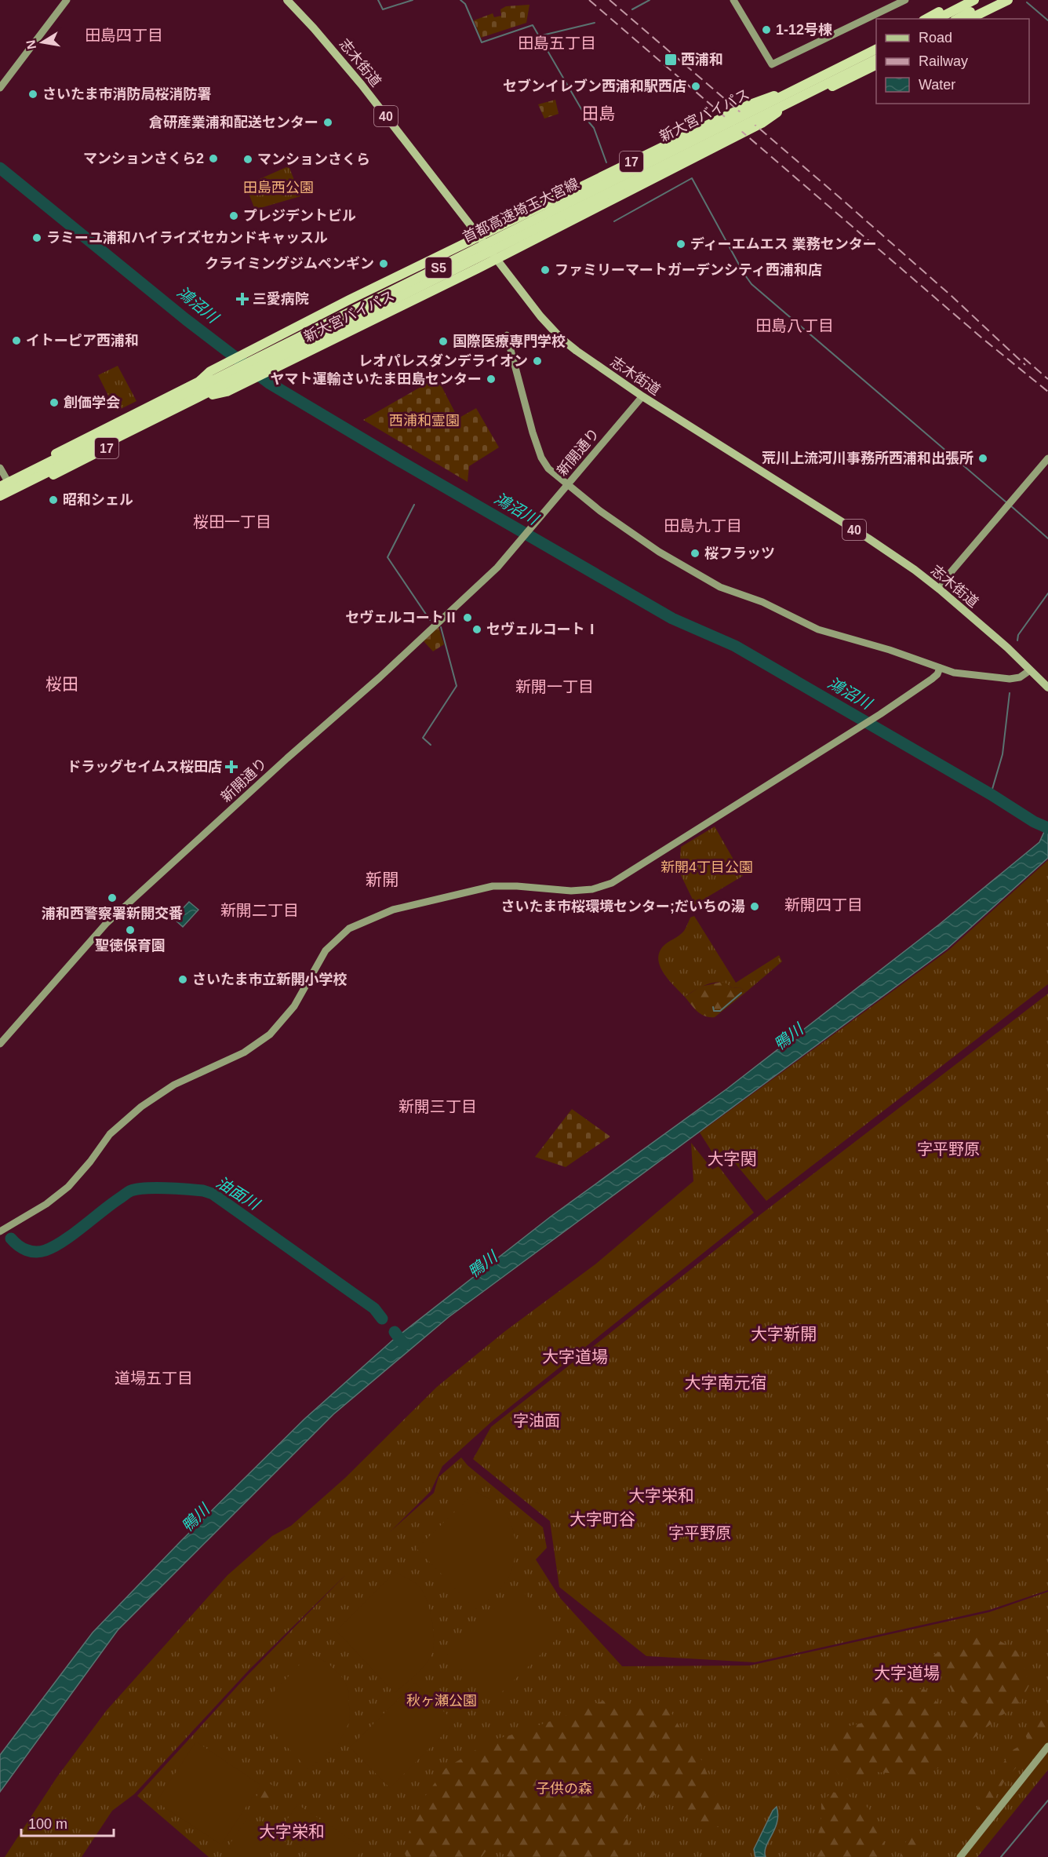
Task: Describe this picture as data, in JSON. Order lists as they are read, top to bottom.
{
  "streets": {
    "highway": [
      "新大宮バイパス",
      "17",
      "首都高速埼玉大宮線",
      "S5"
    ],
    "main road": ["志木街道", "40"],
    "street": ["新開通り"]
  },
  "crossings": [
    ["志木街道", "新大宮バイパス"],
    ["志木街道", "17"],
    ["志木街道", "新開通り"],
    ["新大宮バイパス", "17"],
    ["新大宮バイパス", "首都高速埼玉大宮線"]
  ],
  "districts": [
    "田島四丁目",
    "田島五丁目",
    "田島",
    "田島八丁目",
    "桜田一丁目",
    "田島九丁目",
    "桜田",
    "新開一丁目",
    "新開",
    "新開四丁目",
    "新開二丁目",
    "新開三丁目",
    "字平野原",
    "大字関",
    "大字新開",
    "大字道場",
    "道場五丁目",
    "大字南元宿",
    "字油面",
    "大字栄和",
    "大字町谷",
    "字平野原",
    "大字道場",
    "大字栄和"
  ],
  "water": ["鴻沼川", "鴨川", "油面川"],
  "parks": [
    "田島西公園",
    "西浦和霊園",
    "新開4丁目公園",
    "秋ヶ瀬公園",
    "子供の森"
  ],
  "places": {
    "other": [
      "1-12号棟",
      "セブンイレブン西浦和駅西店",
      "さいたま市消防局桜消防署",
      "倉研産業浦和配送センター",
      "マンションさくら2",
      "マンションさくら",
      "プレジデントビル",
      "ラミーユ浦和ハイライズセカンドキャッスル",
      "ディーエムエス 業務センター",
      "クライミングジムペンギン",
      "ファミリーマートガーデンシティ西浦和店",
      "イトーピア西浦和",
      "国際医療専門学校",
      "レオパレスダンデライオン",
      "ヤマト運輸さいたま田島センター",
      "創価学会",
      "荒川上流河川事務所西浦和出張所",
      "昭和シェル",
      "桜フラッツ",
      "セヴェルコートⅡ",
      "セヴェルコートⅠ",
      "浦和西警察署新開交番",
      "さいたま市桜環境センター;だいちの湯",
      "聖徳保育園",
      "さいたま市立新開小学校"
    ],
    "transit": ["西浦和"],
    "health": ["三愛病院", "ドラッグセイムス桜田店"]
  },
  "legend": ["Road", "Railway", "Water"],
  "scale_bar": "100 m",
  "north": "left"
}
